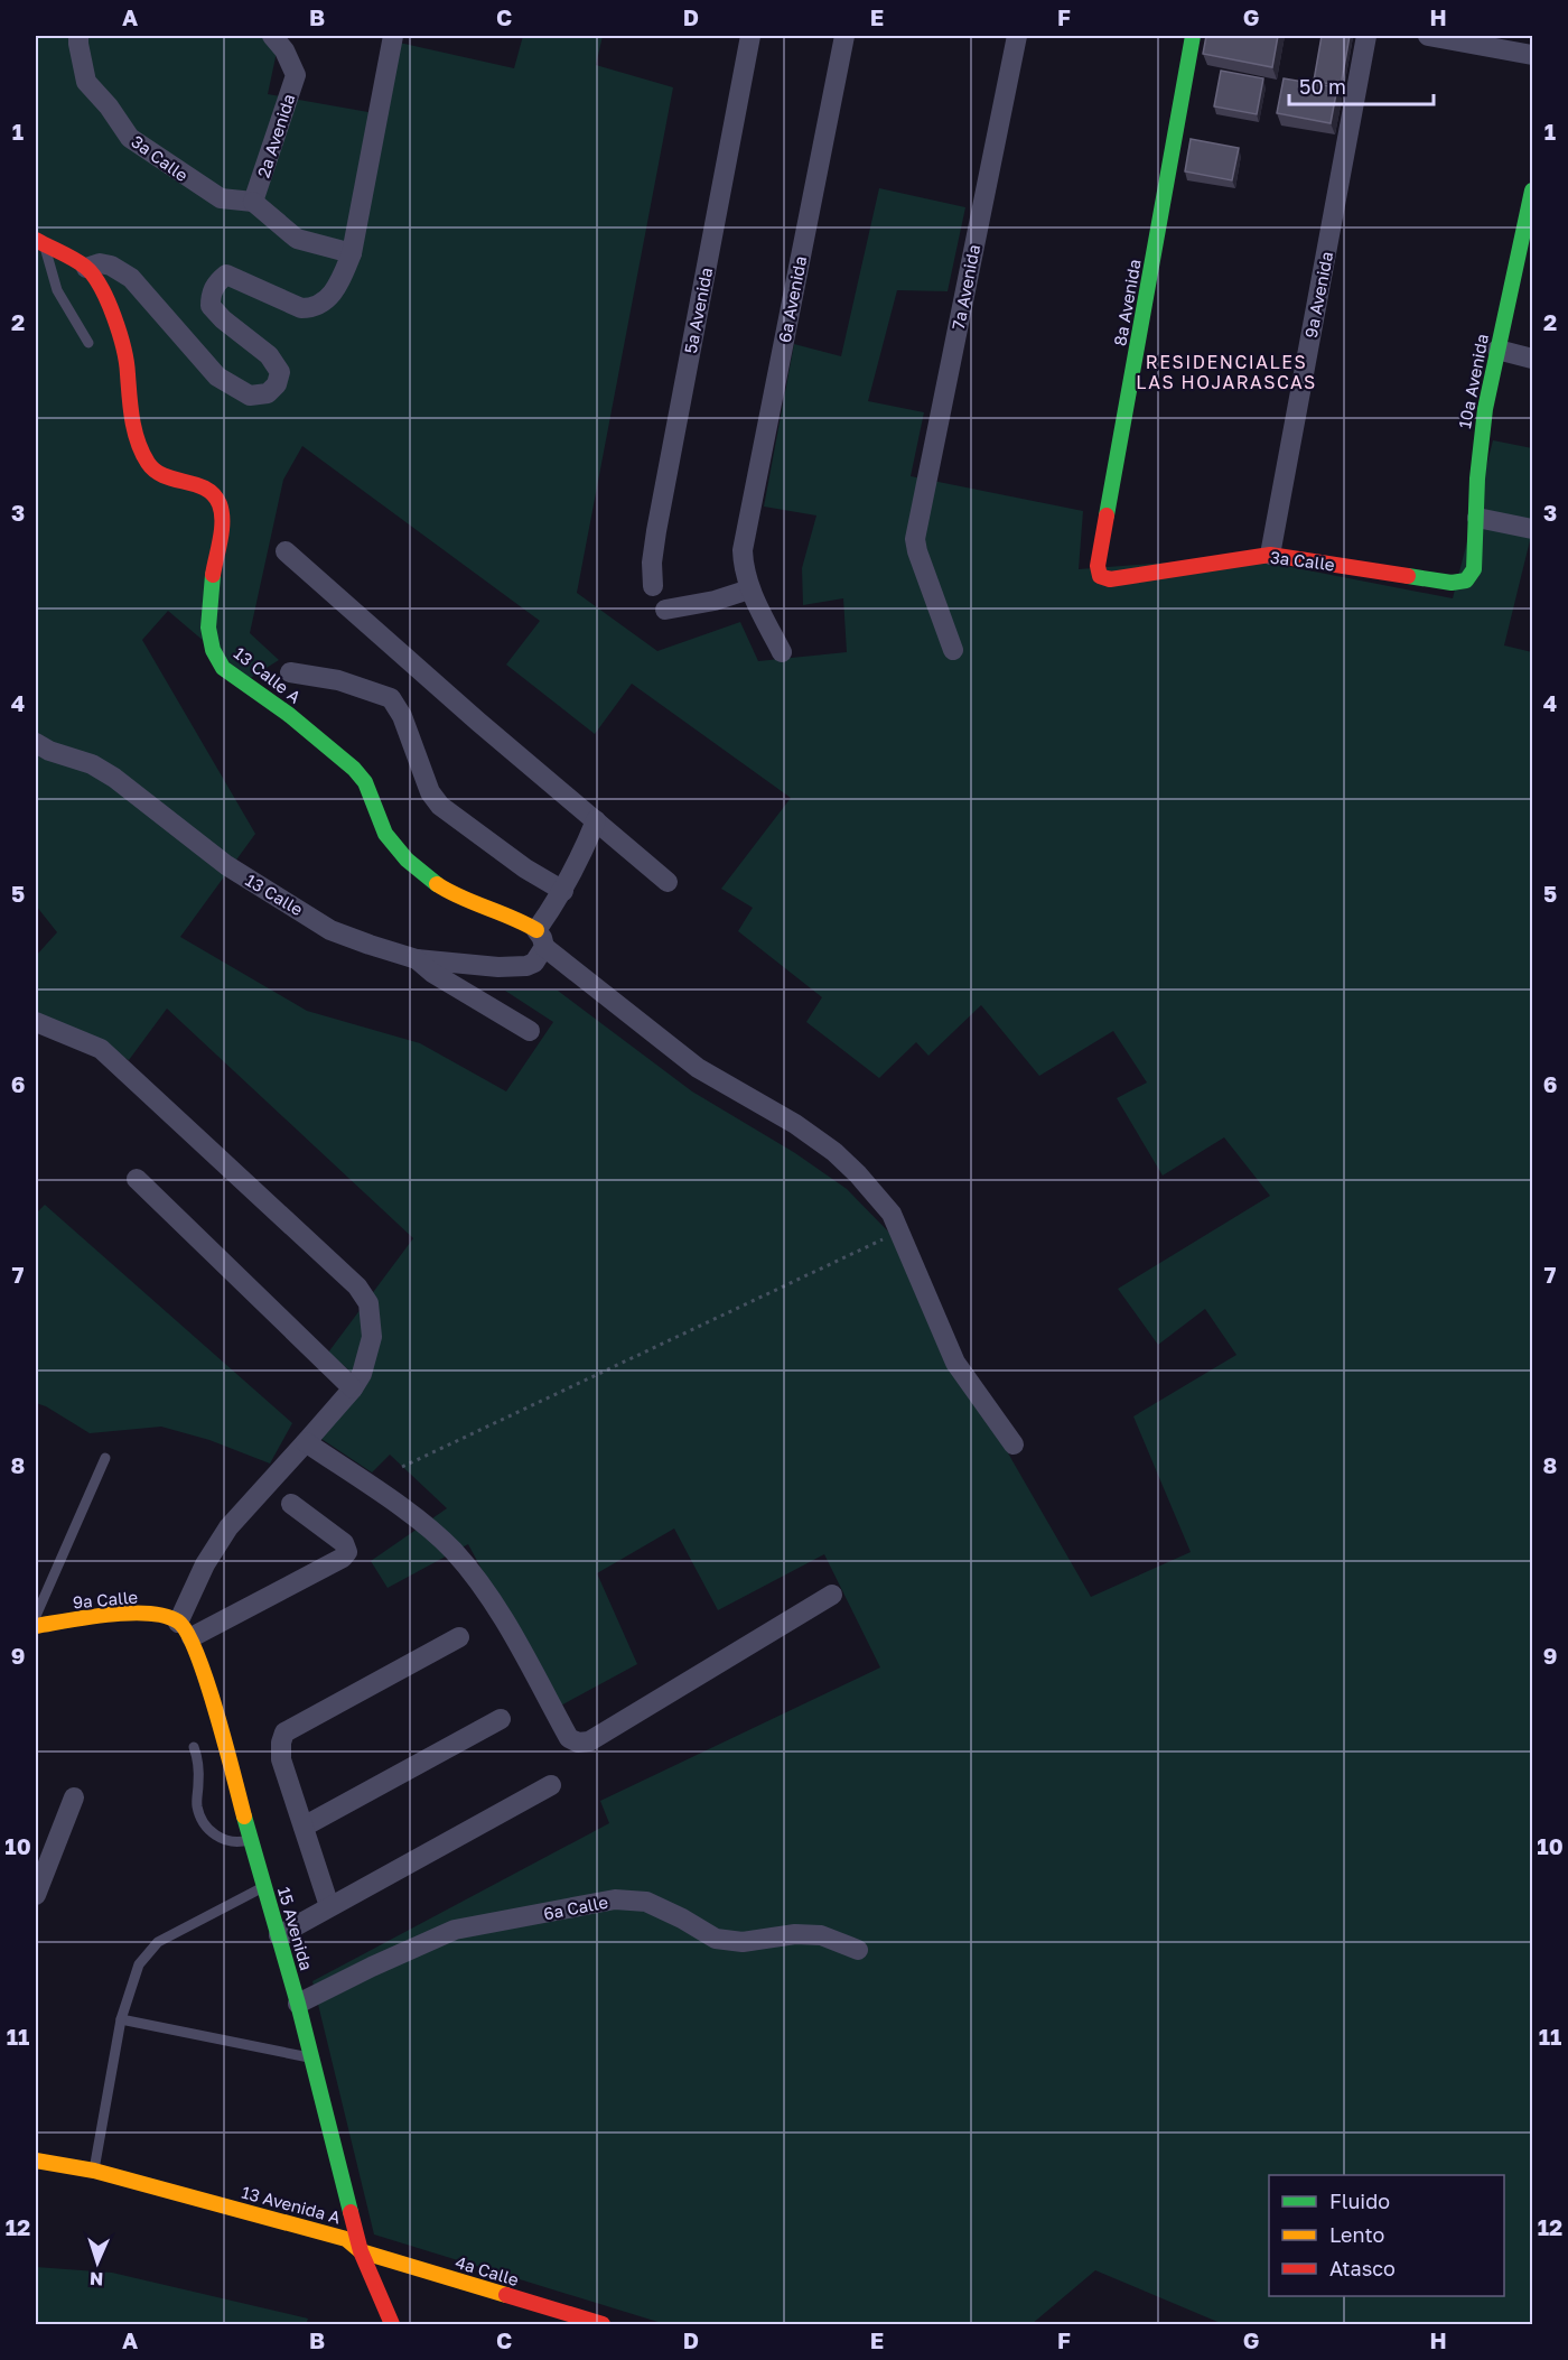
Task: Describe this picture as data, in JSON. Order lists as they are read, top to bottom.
{
  "streets": {
    "street": [
      "2a Avenida",
      "3a Calle",
      "7a Avenida",
      "9a Avenida",
      "6a Avenida",
      "8a Avenida",
      "5a Avenida",
      "10a Avenida",
      "13 Calle A",
      "13 Calle",
      "9a Calle",
      "6a Calle",
      "15 Avenida",
      "13 Avenida A",
      "4a Calle"
    ]
  },
  "crossings": [
    ["2a Avenida", "3a Calle"],
    ["3a Calle", "9a Avenida"],
    ["3a Calle", "8a Avenida"],
    ["3a Calle", "10a Avenida"],
    ["13 Calle A", "13 Calle"],
    ["9a Calle", "15 Avenida"],
    ["6a Calle", "15 Avenida"],
    ["15 Avenida", "13 Avenida A"],
    ["15 Avenida", "4a Calle"],
    ["13 Avenida A", "4a Calle"]
  ],
  "districts": ["RESIDENCIALES LAS HOJARASCAS"],
  "legend": ["Fluido", "Lento", "Atasco"],
  "scale_bar": "50 m",
  "north": "bottom",
  "grid": {
    "columns": [
      "A",
      "B",
      "C",
      "D",
      "E",
      "F",
      "G",
      "H"
    ],
    "rows": [
      "1",
      "2",
      "3",
      "4",
      "5",
      "6",
      "7",
      "8",
      "9",
      "10",
      "11",
      "12"
    ]
  }
}
